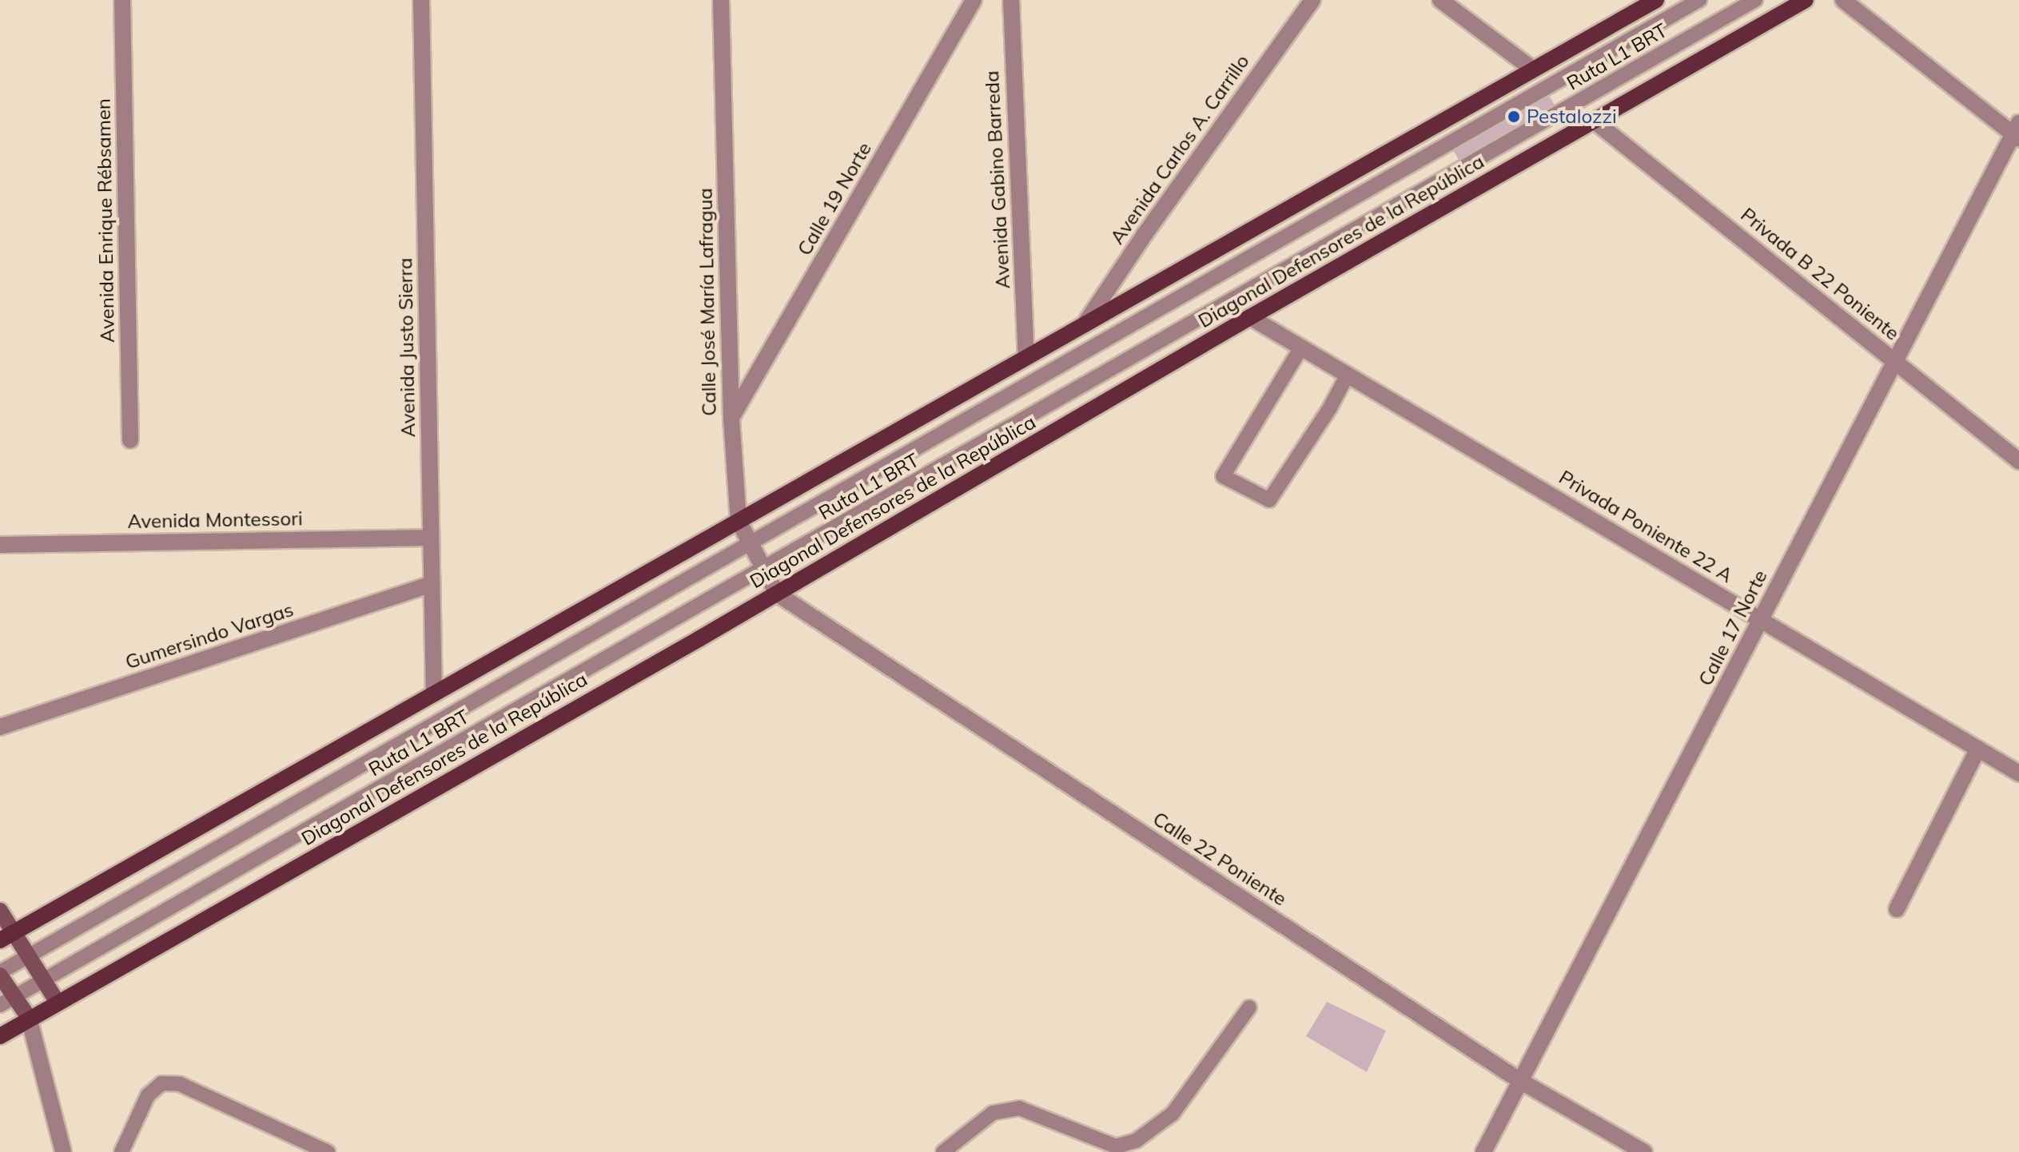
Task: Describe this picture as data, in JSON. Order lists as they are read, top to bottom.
{
  "streets": {
    "main road": ["Diagonal Defensores de la República"],
    "street": [
      "Avenida Carlos A. Carrillo",
      "Avenida Gabino Barreda",
      "Calle 19 Norte",
      "Avenida Enrique Rébsamen",
      "Privada B 22 Poniente",
      "Calle José María Lafragua",
      "Avenida Justo Sierra",
      "Avenida Montessori",
      "Privada Poniente 22 A",
      "Calle 17 Norte",
      "Gumersindo Vargas",
      "Calle 22 Poniente"
    ],
    "lane": ["Ruta L1 BRT"]
  },
  "crossings": [
    ["Ruta L1 BRT", "Calle José María Lafragua"],
    ["Calle 19 Norte", "Calle José María Lafragua"],
    ["Diagonal Defensores de la República", "Privada B 22 Poniente"],
    ["Diagonal Defensores de la República", "Calle José María Lafragua"],
    ["Diagonal Defensores de la República", "Privada Poniente 22 A"],
    ["Diagonal Defensores de la República", "Calle 22 Poniente"],
    ["Privada B 22 Poniente", "Calle 17 Norte"],
    ["Calle José María Lafragua", "Calle 22 Poniente"],
    ["Avenida Justo Sierra", "Avenida Montessori"],
    ["Avenida Justo Sierra", "Gumersindo Vargas"],
    ["Privada Poniente 22 A", "Calle 17 Norte"],
    ["Calle 17 Norte", "Calle 22 Poniente"]
  ],
  "places": ["Pestalozzi"]
}
